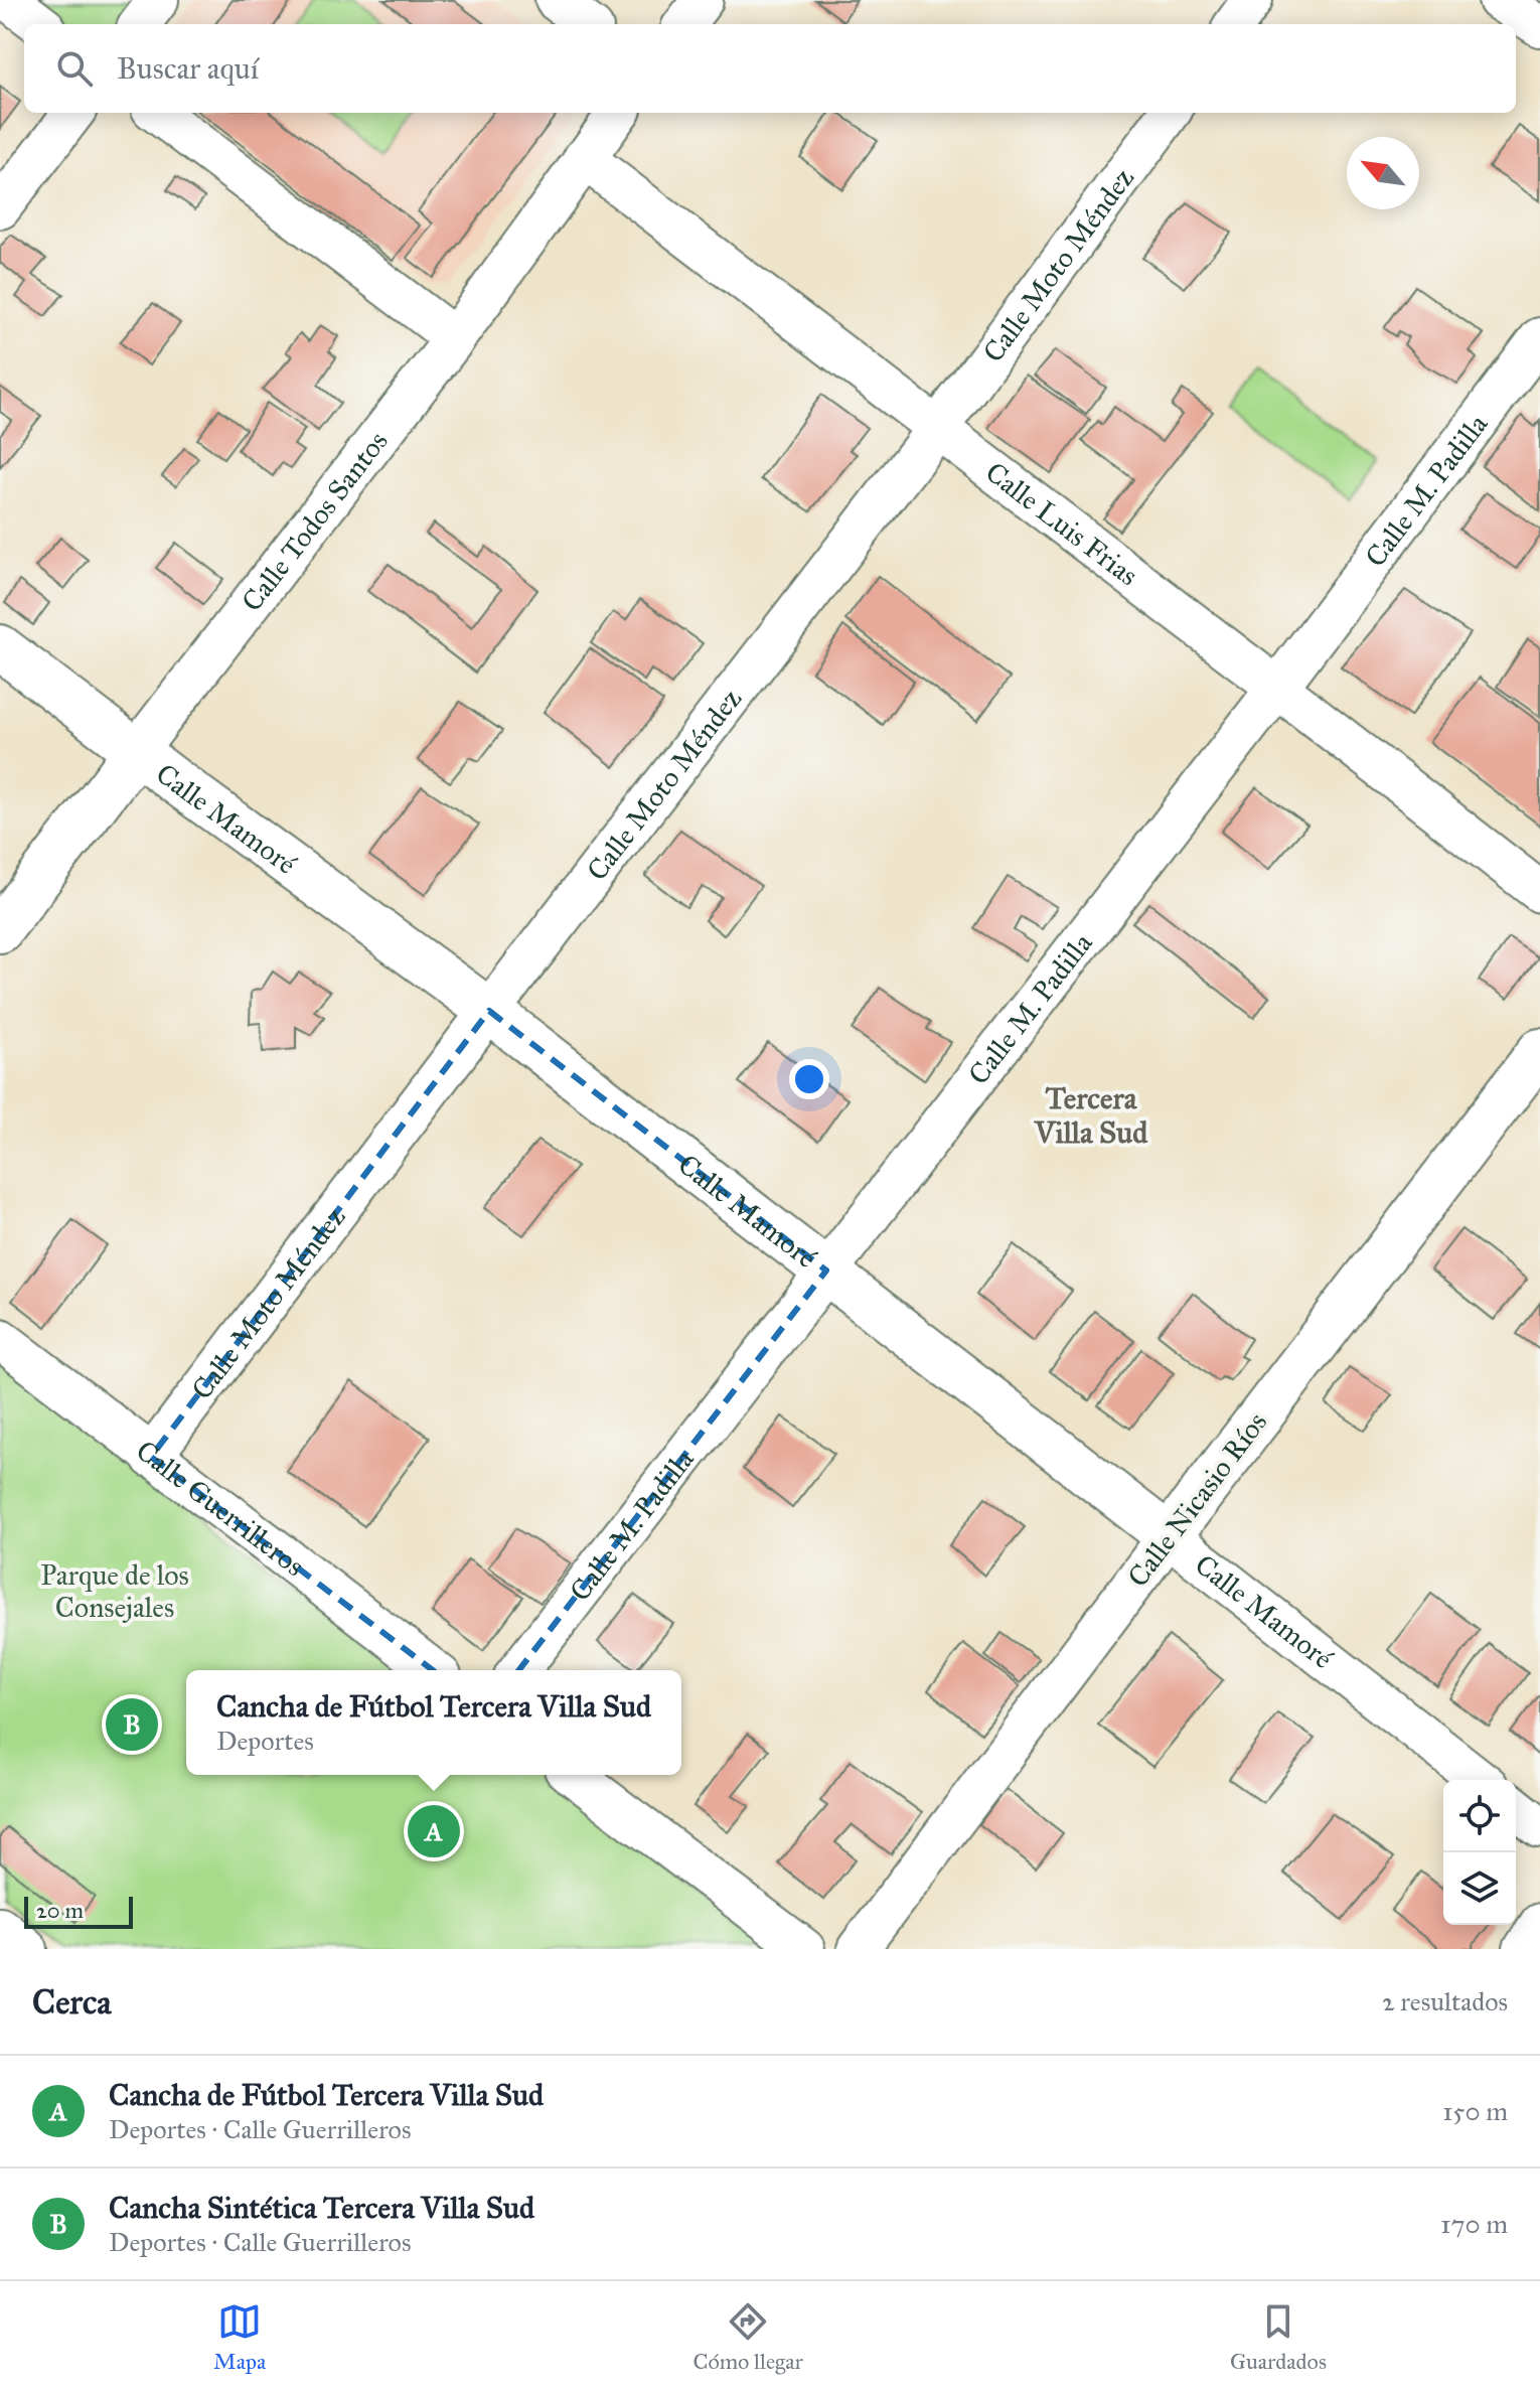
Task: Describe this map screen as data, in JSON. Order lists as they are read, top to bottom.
{
  "streets": {
    "street": [
      "Calle Moto Méndez",
      "Calle M. Padilla",
      "Calle Todos Santos",
      "Calle Luis Frias",
      "Calle Mamoré",
      "Calle Nicasio Ríos",
      "Calle Guerrilleros"
    ]
  },
  "crossings": [
    ["Calle Moto Méndez", "Calle Luis Frias"],
    ["Calle Moto Méndez", "Calle Mamoré"],
    ["Calle Moto Méndez", "Calle Guerrilleros"],
    ["Calle M. Padilla", "Calle Luis Frias"],
    ["Calle M. Padilla", "Calle Mamoré"],
    ["Calle Todos Santos", "Calle Luis Frias"],
    ["Calle Todos Santos", "Calle Mamoré"],
    ["Calle Mamoré", "Calle Nicasio Ríos"]
  ],
  "districts": ["Tercera Villa Sud"],
  "parks": ["Parque de los Consejales"],
  "scale_bar": "20 m",
  "north": "top left",
  "page": {
    "search": "Buscar aquí",
    "popup": ["Cancha de Fútbol Tercera Villa Sud", "Deportes"],
    "pins": ["B", "A"],
    "scale": "20 m",
    "heading": ["Cerca", "2 resultados"],
    "list": [
      {
        "mark": "A",
        "name": "Cancha de Fútbol Tercera Villa Sud",
        "note": "Deportes · Calle Guerrilleros",
        "value": "150 m"
      },
      {
        "mark": "B",
        "name": "Cancha Sintética Tercera Villa Sud",
        "note": "Deportes · Calle Guerrilleros",
        "value": "170 m"
      }
    ],
    "nav": ["Mapa", "Cómo llegar", "Guardados"]
  }
}
